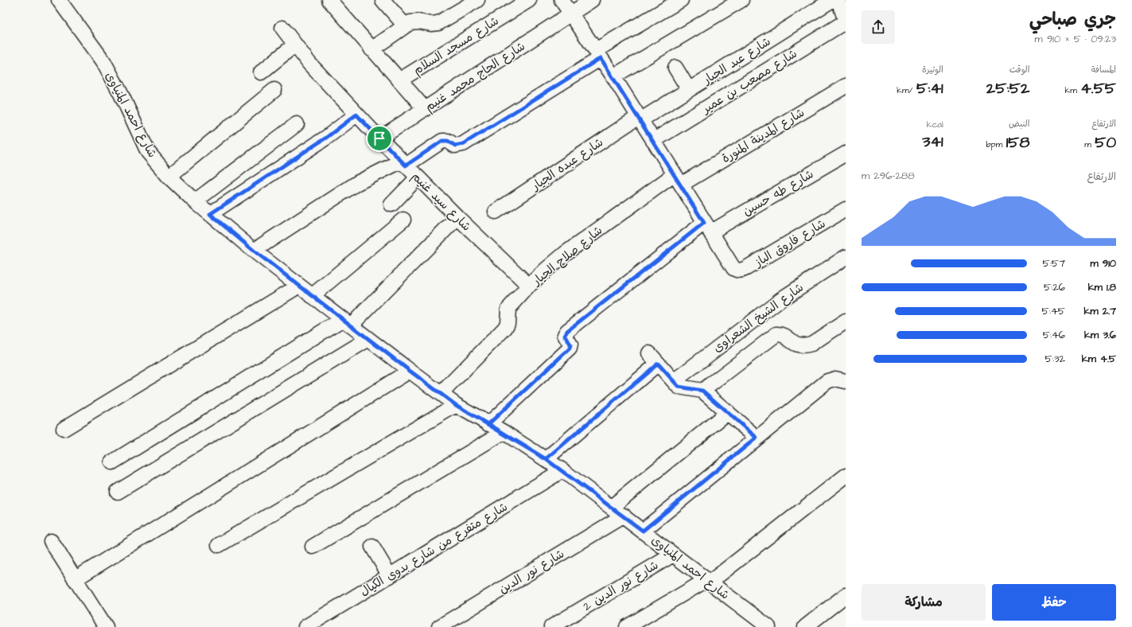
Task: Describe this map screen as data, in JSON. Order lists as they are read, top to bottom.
{
  "streets": {
    "street": [
      "شارع مسجد السلام",
      "شارع عبد الجبار",
      "شارع الحاج محمد غنيم",
      "شارع مصعب بن عمير",
      "شارع احمد المنياوى",
      "شارع المدينة المنورة",
      "شارع عبده الجيار",
      "شارع طه حسين",
      "شارع سيد غنيم",
      "شارع فاروق الباز",
      "شارع صلاح الجيار",
      "شارع الشيخ الشعراوى",
      "شارع متفرع من شارع بدوى الكيال",
      "شارع نور الدين",
      "شارع نور الدين 2"
    ]
  },
  "crossings": [
    ["شارع عبد الجبار", "شارع عبده الجيار"],
    ["شارع الحاج محمد غنيم", "شارع سيد غنيم"],
    ["شارع احمد المنياوى", "شارع طه حسين"],
    ["شارع احمد المنياوى", "شارع صلاح الجيار"],
    ["شارع احمد المنياوى", "شارع متفرع من شارع بدوى الكيال"],
    ["شارع احمد المنياوى", "شارع نور الدين"],
    ["شارع احمد المنياوى", "شارع نور الدين 2"],
    ["شارع المدينة المنورة", "شارع صلاح الجيار"],
    ["شارع طه حسين", "شارع فاروق الباز"],
    ["شارع سيد غنيم", "شارع صلاح الجيار"]
  ],
  "page": {
    "heading": ["جري صباحي", "09:23 · 5 × 910 m"],
    "stats": [
      ["المسافة", "4.55 km"],
      ["الوقت", "25:52"],
      ["الوتيرة", "5:41 /km"],
      ["الارتفاع", "50 m"],
      ["النبض", "158 bpm"],
      ["kcal", "341"]
    ],
    "chart": ["الارتفاع", "288–296 m"],
    "list": [
      {
        "name": "910 m",
        "note": "5:57"
      },
      {
        "name": "1.8 km",
        "note": "5:26"
      },
      {
        "name": "2.7 km",
        "note": "5:45"
      },
      {
        "name": "3.6 km",
        "note": "5:46"
      },
      {
        "name": "4.5 km",
        "note": "5:32"
      }
    ],
    "buttons": ["حفظ", "مشاركة"]
  }
}
